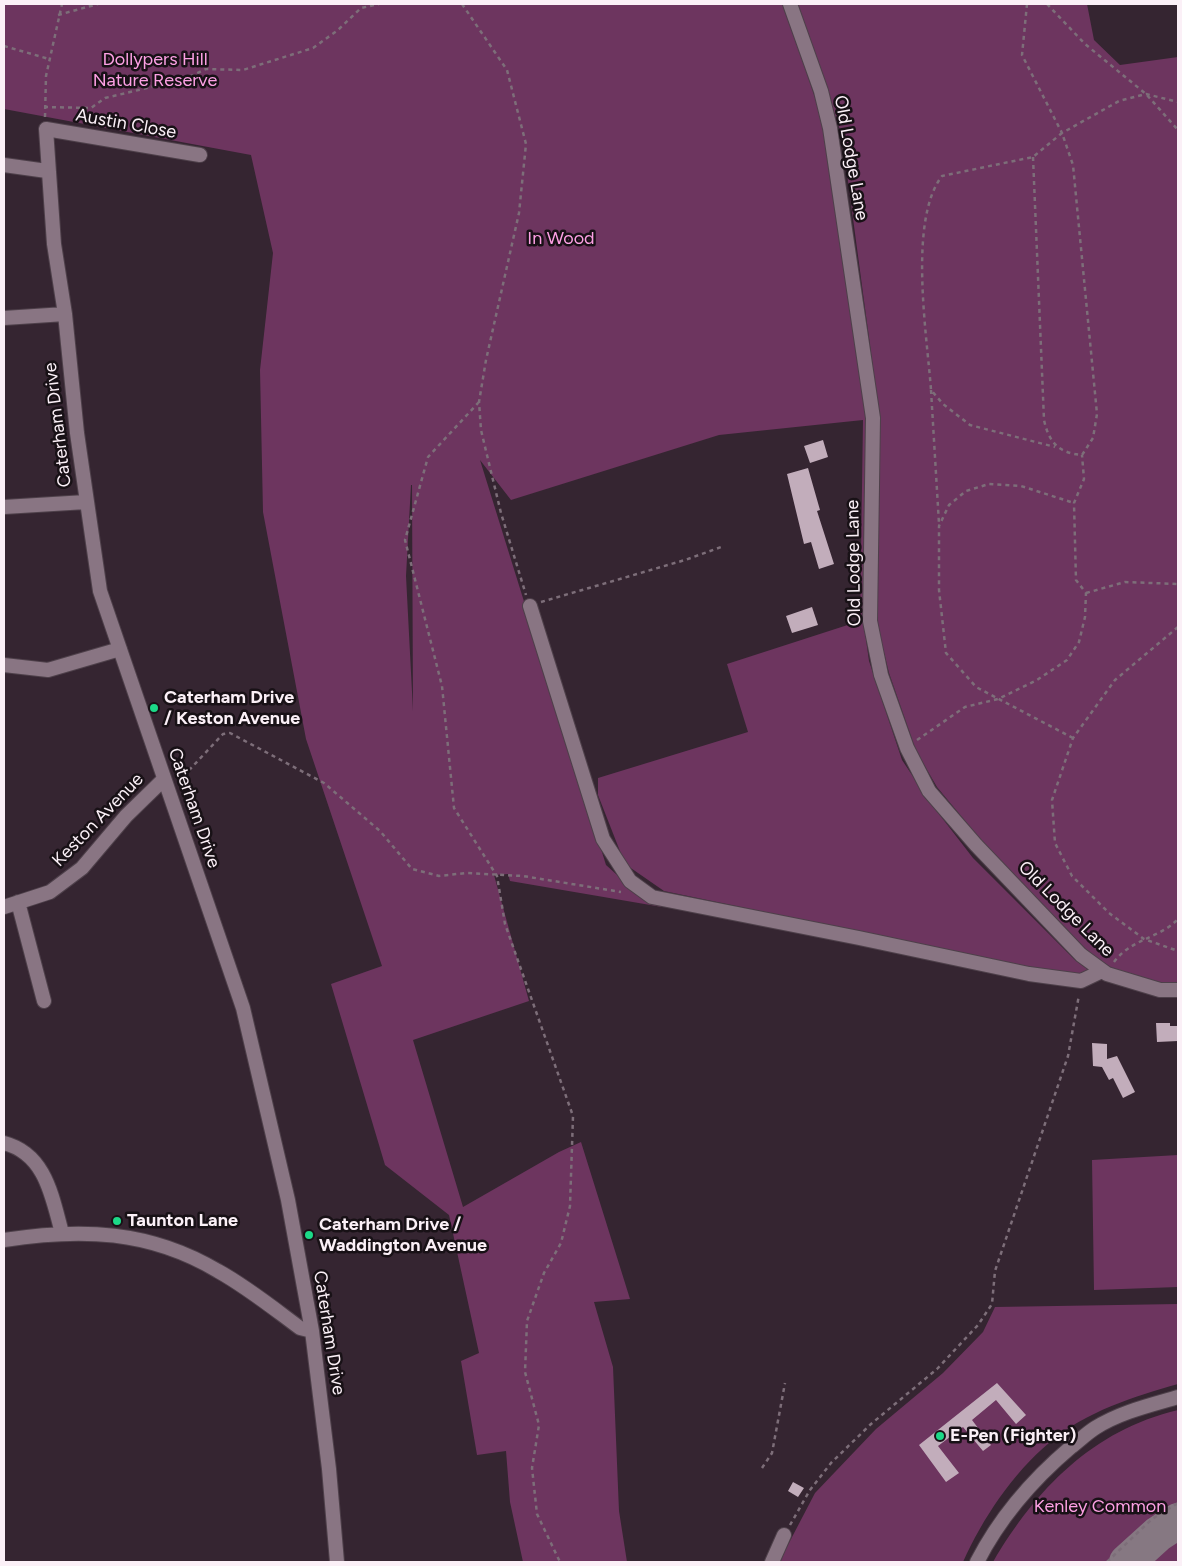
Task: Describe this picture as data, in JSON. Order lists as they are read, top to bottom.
{
  "streets": {
    "street": [
      "Austin Close",
      "Old Lodge Lane",
      "Caterham Drive",
      "Keston Avenue"
    ]
  },
  "crossings": [
    ["Austin Close", "Caterham Drive"],
    ["Caterham Drive", "Keston Avenue"]
  ],
  "parks": ["Dollypers Hill Nature Reserve", "In Wood", "Kenley Common"],
  "places": [
    "Caterham Drive / Keston Avenue",
    "Taunton Lane",
    "Caterham Drive / Waddington Avenue",
    "E-Pen (Fighter)"
  ]
}
